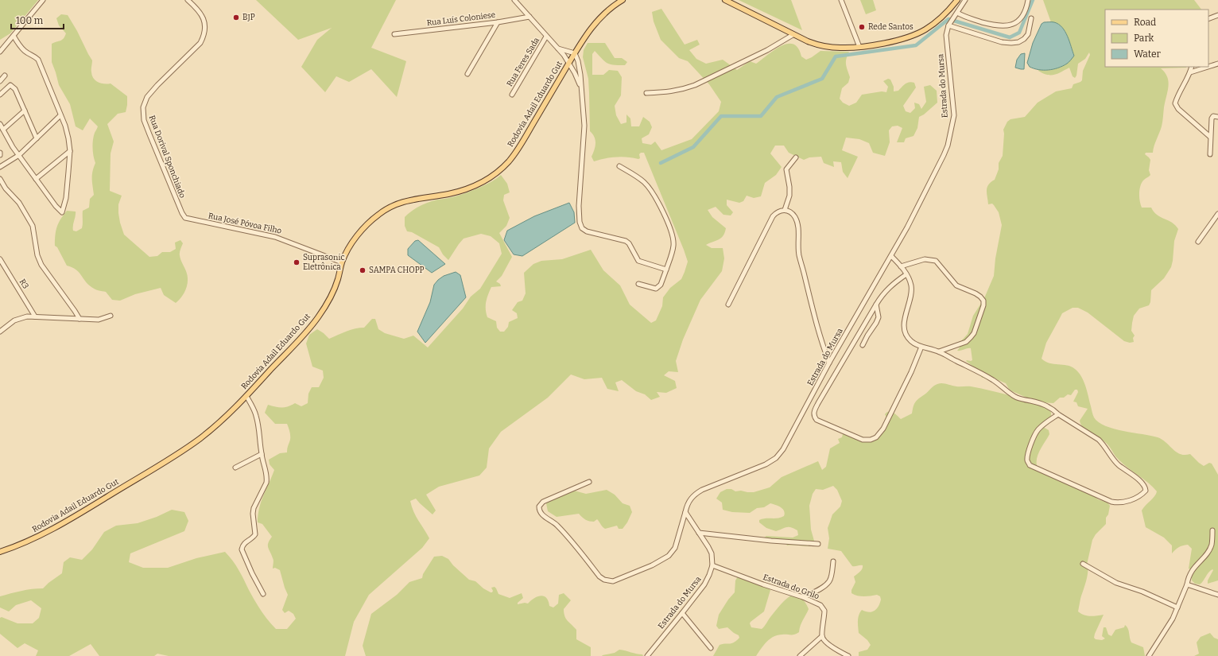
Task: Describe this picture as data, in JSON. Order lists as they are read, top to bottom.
{
  "streets": {
    "main road": ["Rodovia Adail Eduardo Gut"],
    "street": [
      "Rua Luís Coloniese",
      "Rua Feres Sada",
      "Estrada do Mursa",
      "Rua Dorival Sponchiado",
      "Rua José Póvoa Filho",
      "R3",
      "Estrada do Grilo"
    ]
  },
  "crossings": [
    ["Estrada do Mursa", "Estrada do Grilo"],
    ["Rodovia Adail Eduardo Gut", "Rua José Póvoa Filho"],
    ["Rua Dorival Sponchiado", "Rua José Póvoa Filho"]
  ],
  "places": [
    "BJP",
    "Rede Santos",
    "Suprasonic Eletrônica",
    "SAMPA CHOPP"
  ],
  "legend": ["Road", "Park", "Water"],
  "scale_bar": "100 m"
}
